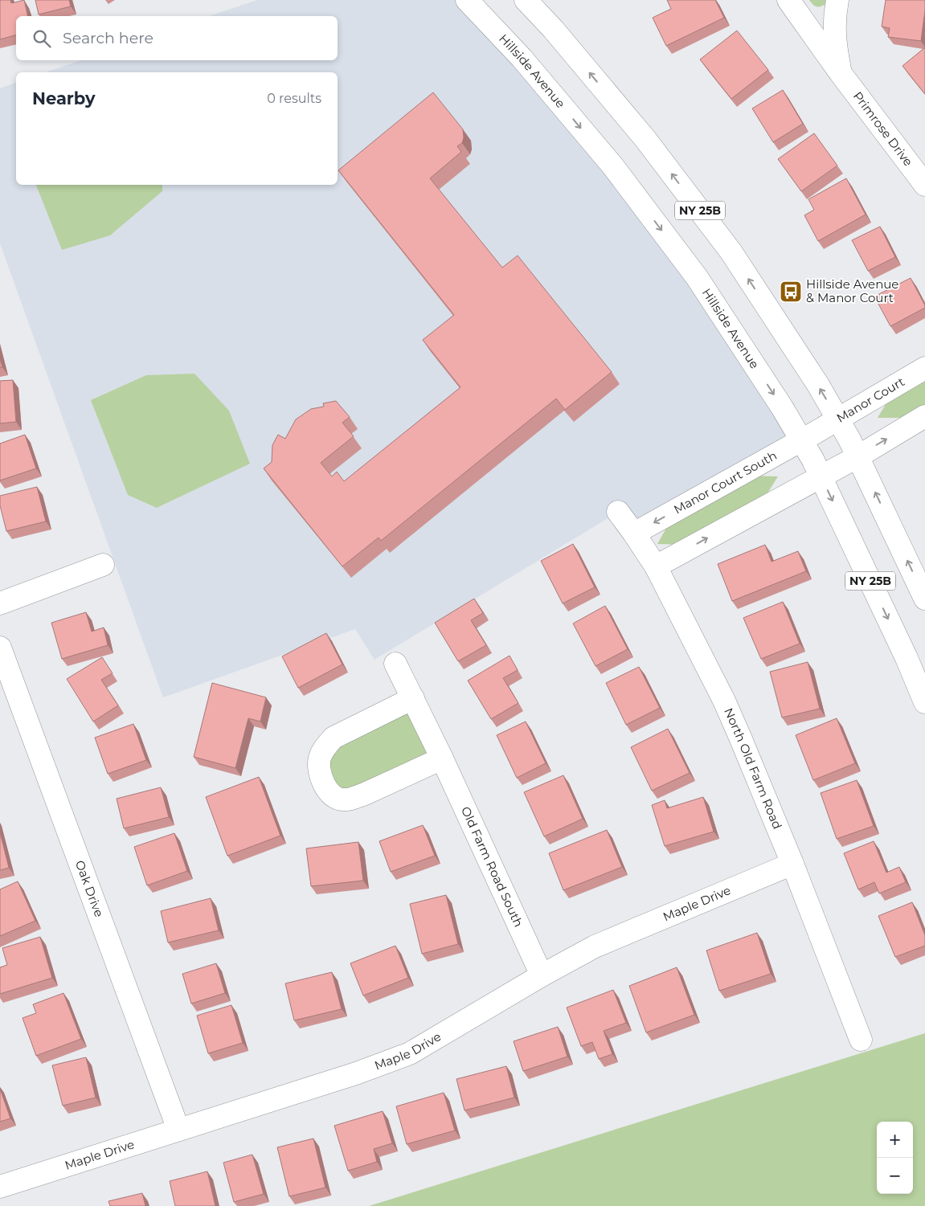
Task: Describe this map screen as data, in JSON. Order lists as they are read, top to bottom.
{
  "streets": {
    "street": [
      "Hillside Avenue",
      "Primrose Drive",
      "NY 25B",
      "Manor Court",
      "Manor Court South",
      "North Old Farm Road",
      "Old Farm Road South",
      "Oak Drive",
      "Maple Drive"
    ]
  },
  "crossings": [
    ["Hillside Avenue", "Manor Court"],
    ["Hillside Avenue", "Manor Court South"],
    ["NY 25B", "Manor Court"],
    ["Manor Court", "Manor Court South"],
    ["Manor Court South", "North Old Farm Road"],
    ["North Old Farm Road", "Maple Drive"],
    ["Old Farm Road South", "Maple Drive"],
    ["Oak Drive", "Maple Drive"]
  ],
  "places": {
    "bus stop": ["Hillside Avenue & Manor Court"]
  },
  "page": {
    "search": "Search here",
    "heading": ["Nearby", "0 results"],
    "map_buttons": ["+", "−"]
  }
}
